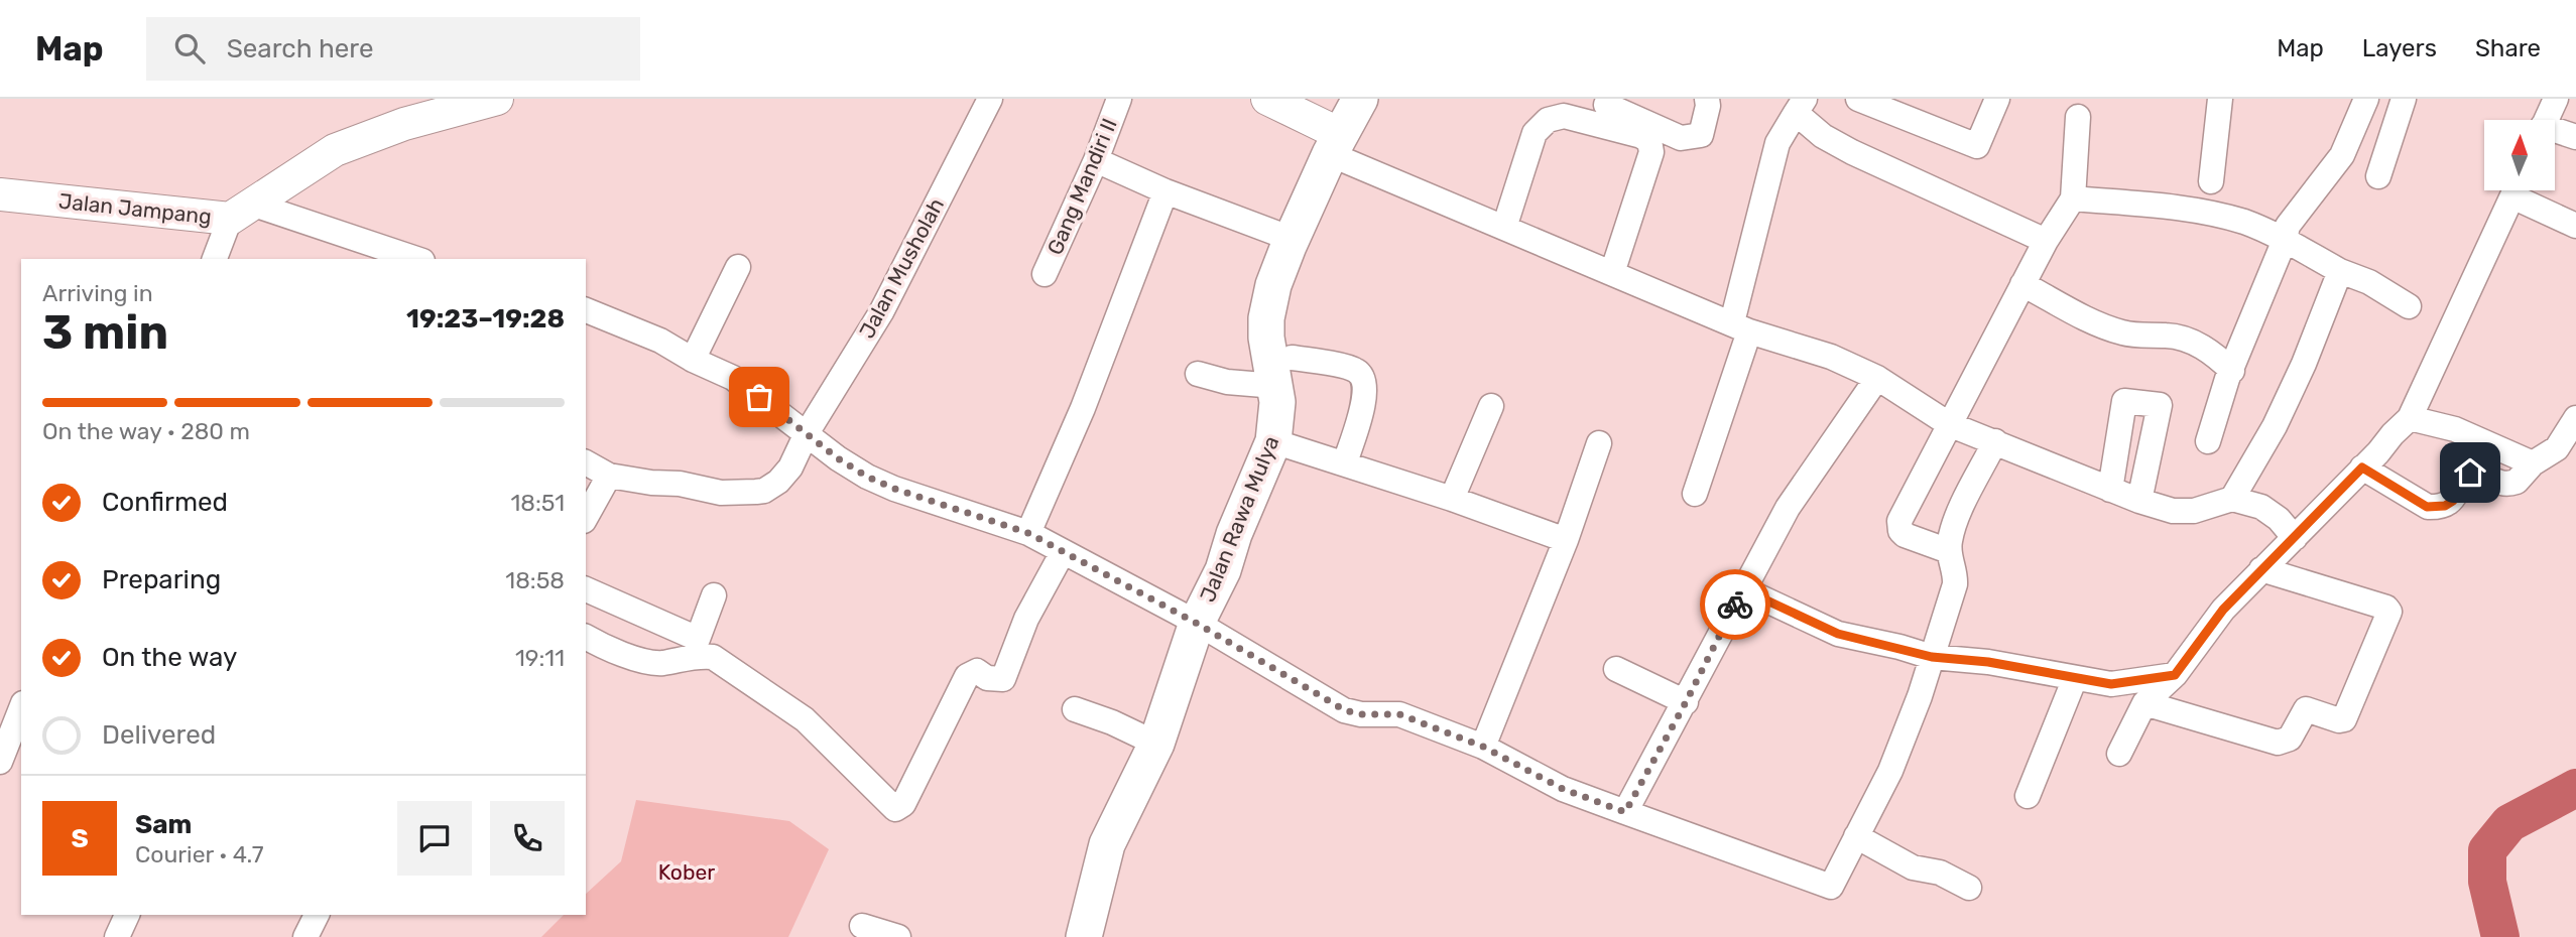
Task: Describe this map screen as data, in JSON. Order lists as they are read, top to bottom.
{
  "streets": {
    "main road": ["Jalan Rawa Mulya"],
    "street": ["Gang Mandiri II", "Jalan Jampang", "Jalan Musholah"]
  },
  "parks": ["Kober"],
  "north": "top",
  "page": {
    "header": "Map",
    "search": "Search here",
    "nav": ["Map", "Layers", "Share"],
    "heading": ["3 min", "Arriving in", "19:23–19:28"],
    "panel": ["Sam", "Courier · 4.7"],
    "bar": "On the way · 280 m",
    "list": [
      ["Confirmed", "18:51"],
      ["Preparing", "18:58"],
      ["On the way", "19:11"],
      "Delivered"
    ],
    "round": "S"
  }
}
